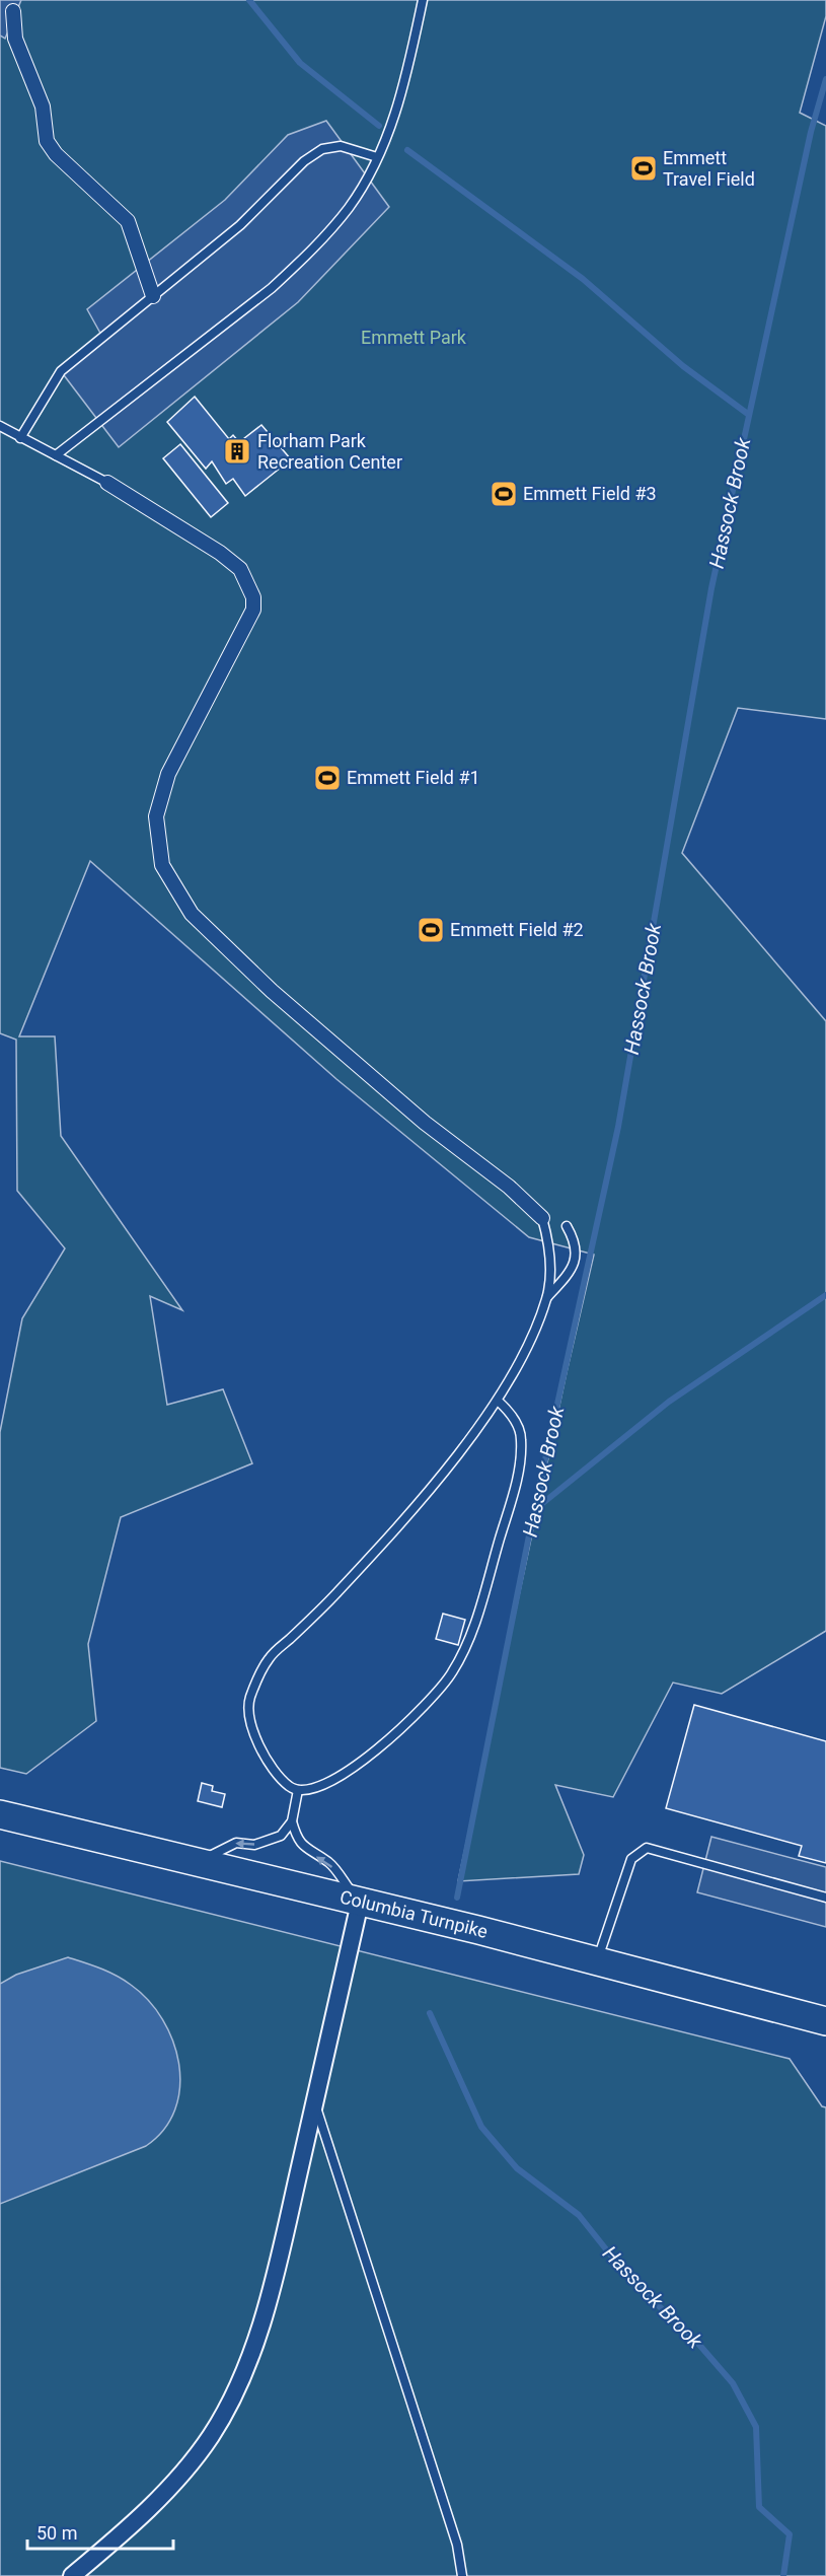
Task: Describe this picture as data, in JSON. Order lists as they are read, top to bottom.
{
  "streets": {
    "main road": ["Columbia Turnpike"]
  },
  "water": ["Hassock Brook"],
  "parks": ["Emmett Park"],
  "places": {
    "sports": [
      "Emmett Travel Field",
      "Emmett Field #3",
      "Emmett Field #1",
      "Emmett Field #2"
    ],
    "building": ["Florham Park Recreation Center"]
  },
  "scale_bar": "50 m"
}
